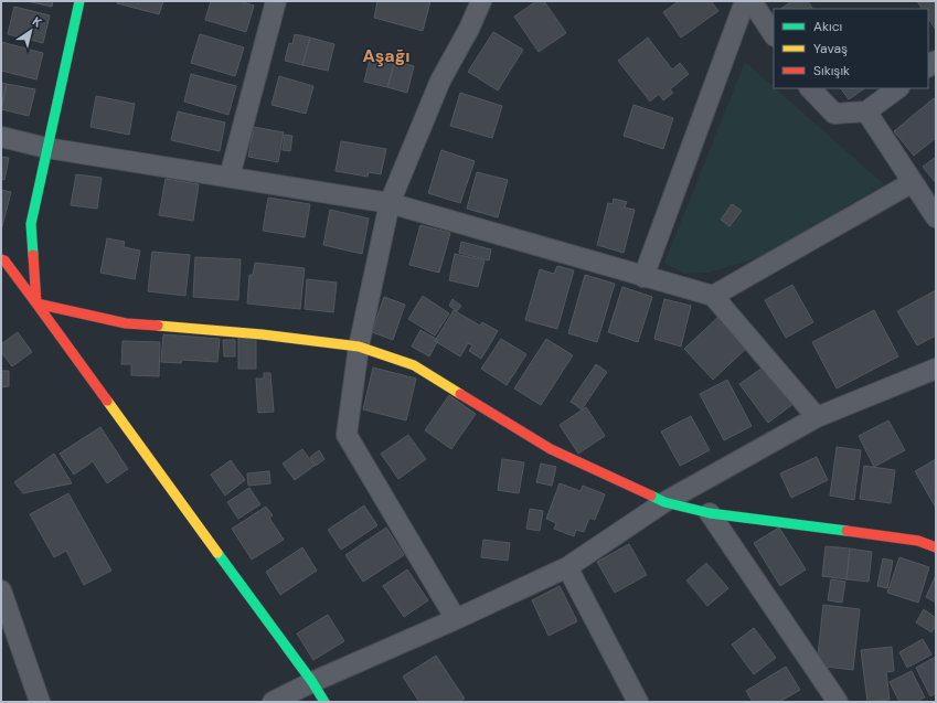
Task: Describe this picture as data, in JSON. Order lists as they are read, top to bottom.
{
  "districts": ["Aşağı"],
  "legend": ["Akıcı", "Yavaş", "Sıkışık"],
  "north": "top right"
}
